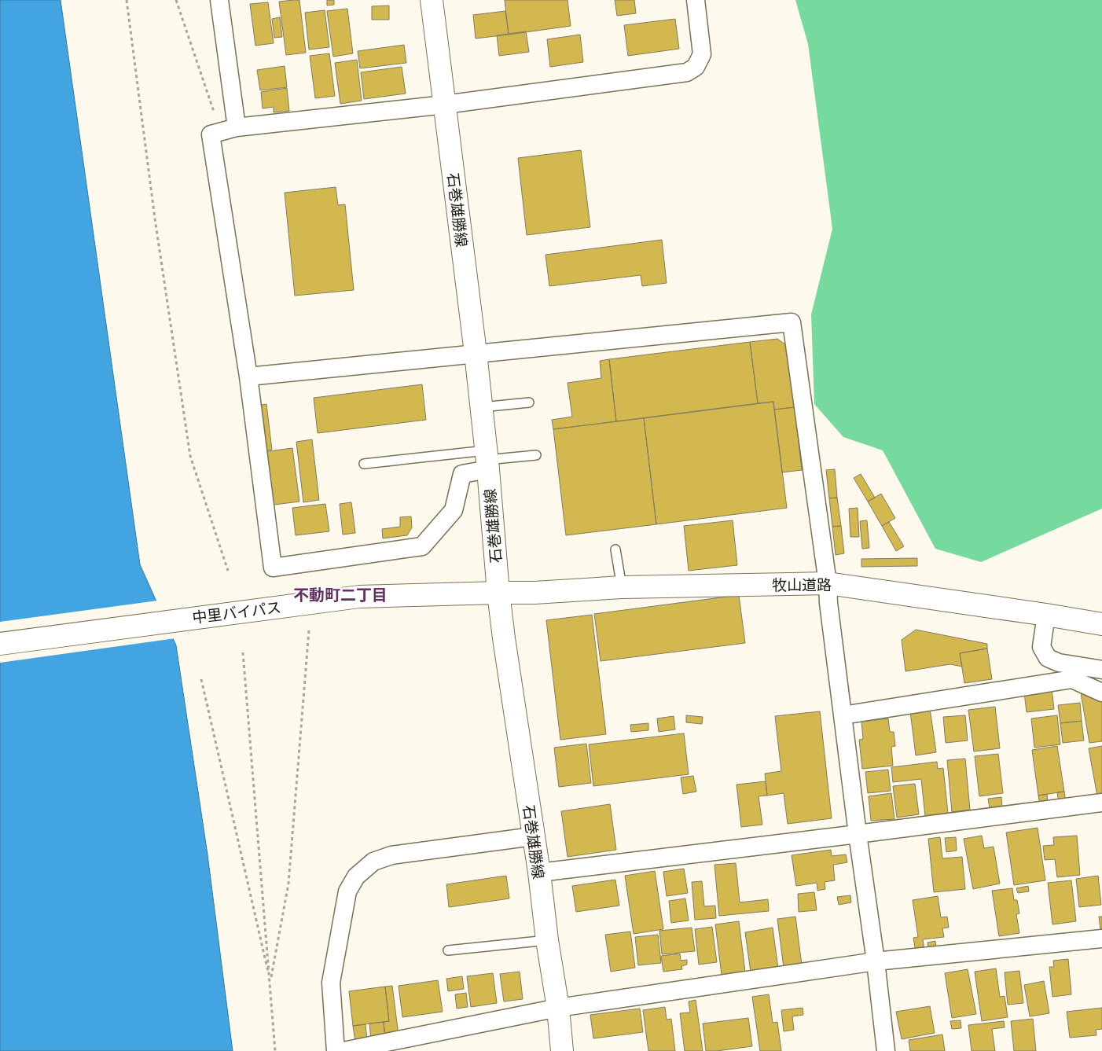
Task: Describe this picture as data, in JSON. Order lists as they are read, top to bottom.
{
  "streets": {
    "street": ["石巻雄勝線", "牧山道路", "中里バイパス"]
  },
  "crossings": [
    ["石巻雄勝線", "牧山道路"],
    ["石巻雄勝線", "中里バイパス"],
    ["牧山道路", "中里バイパス"]
  ],
  "districts": ["不動町二丁目"]
}
